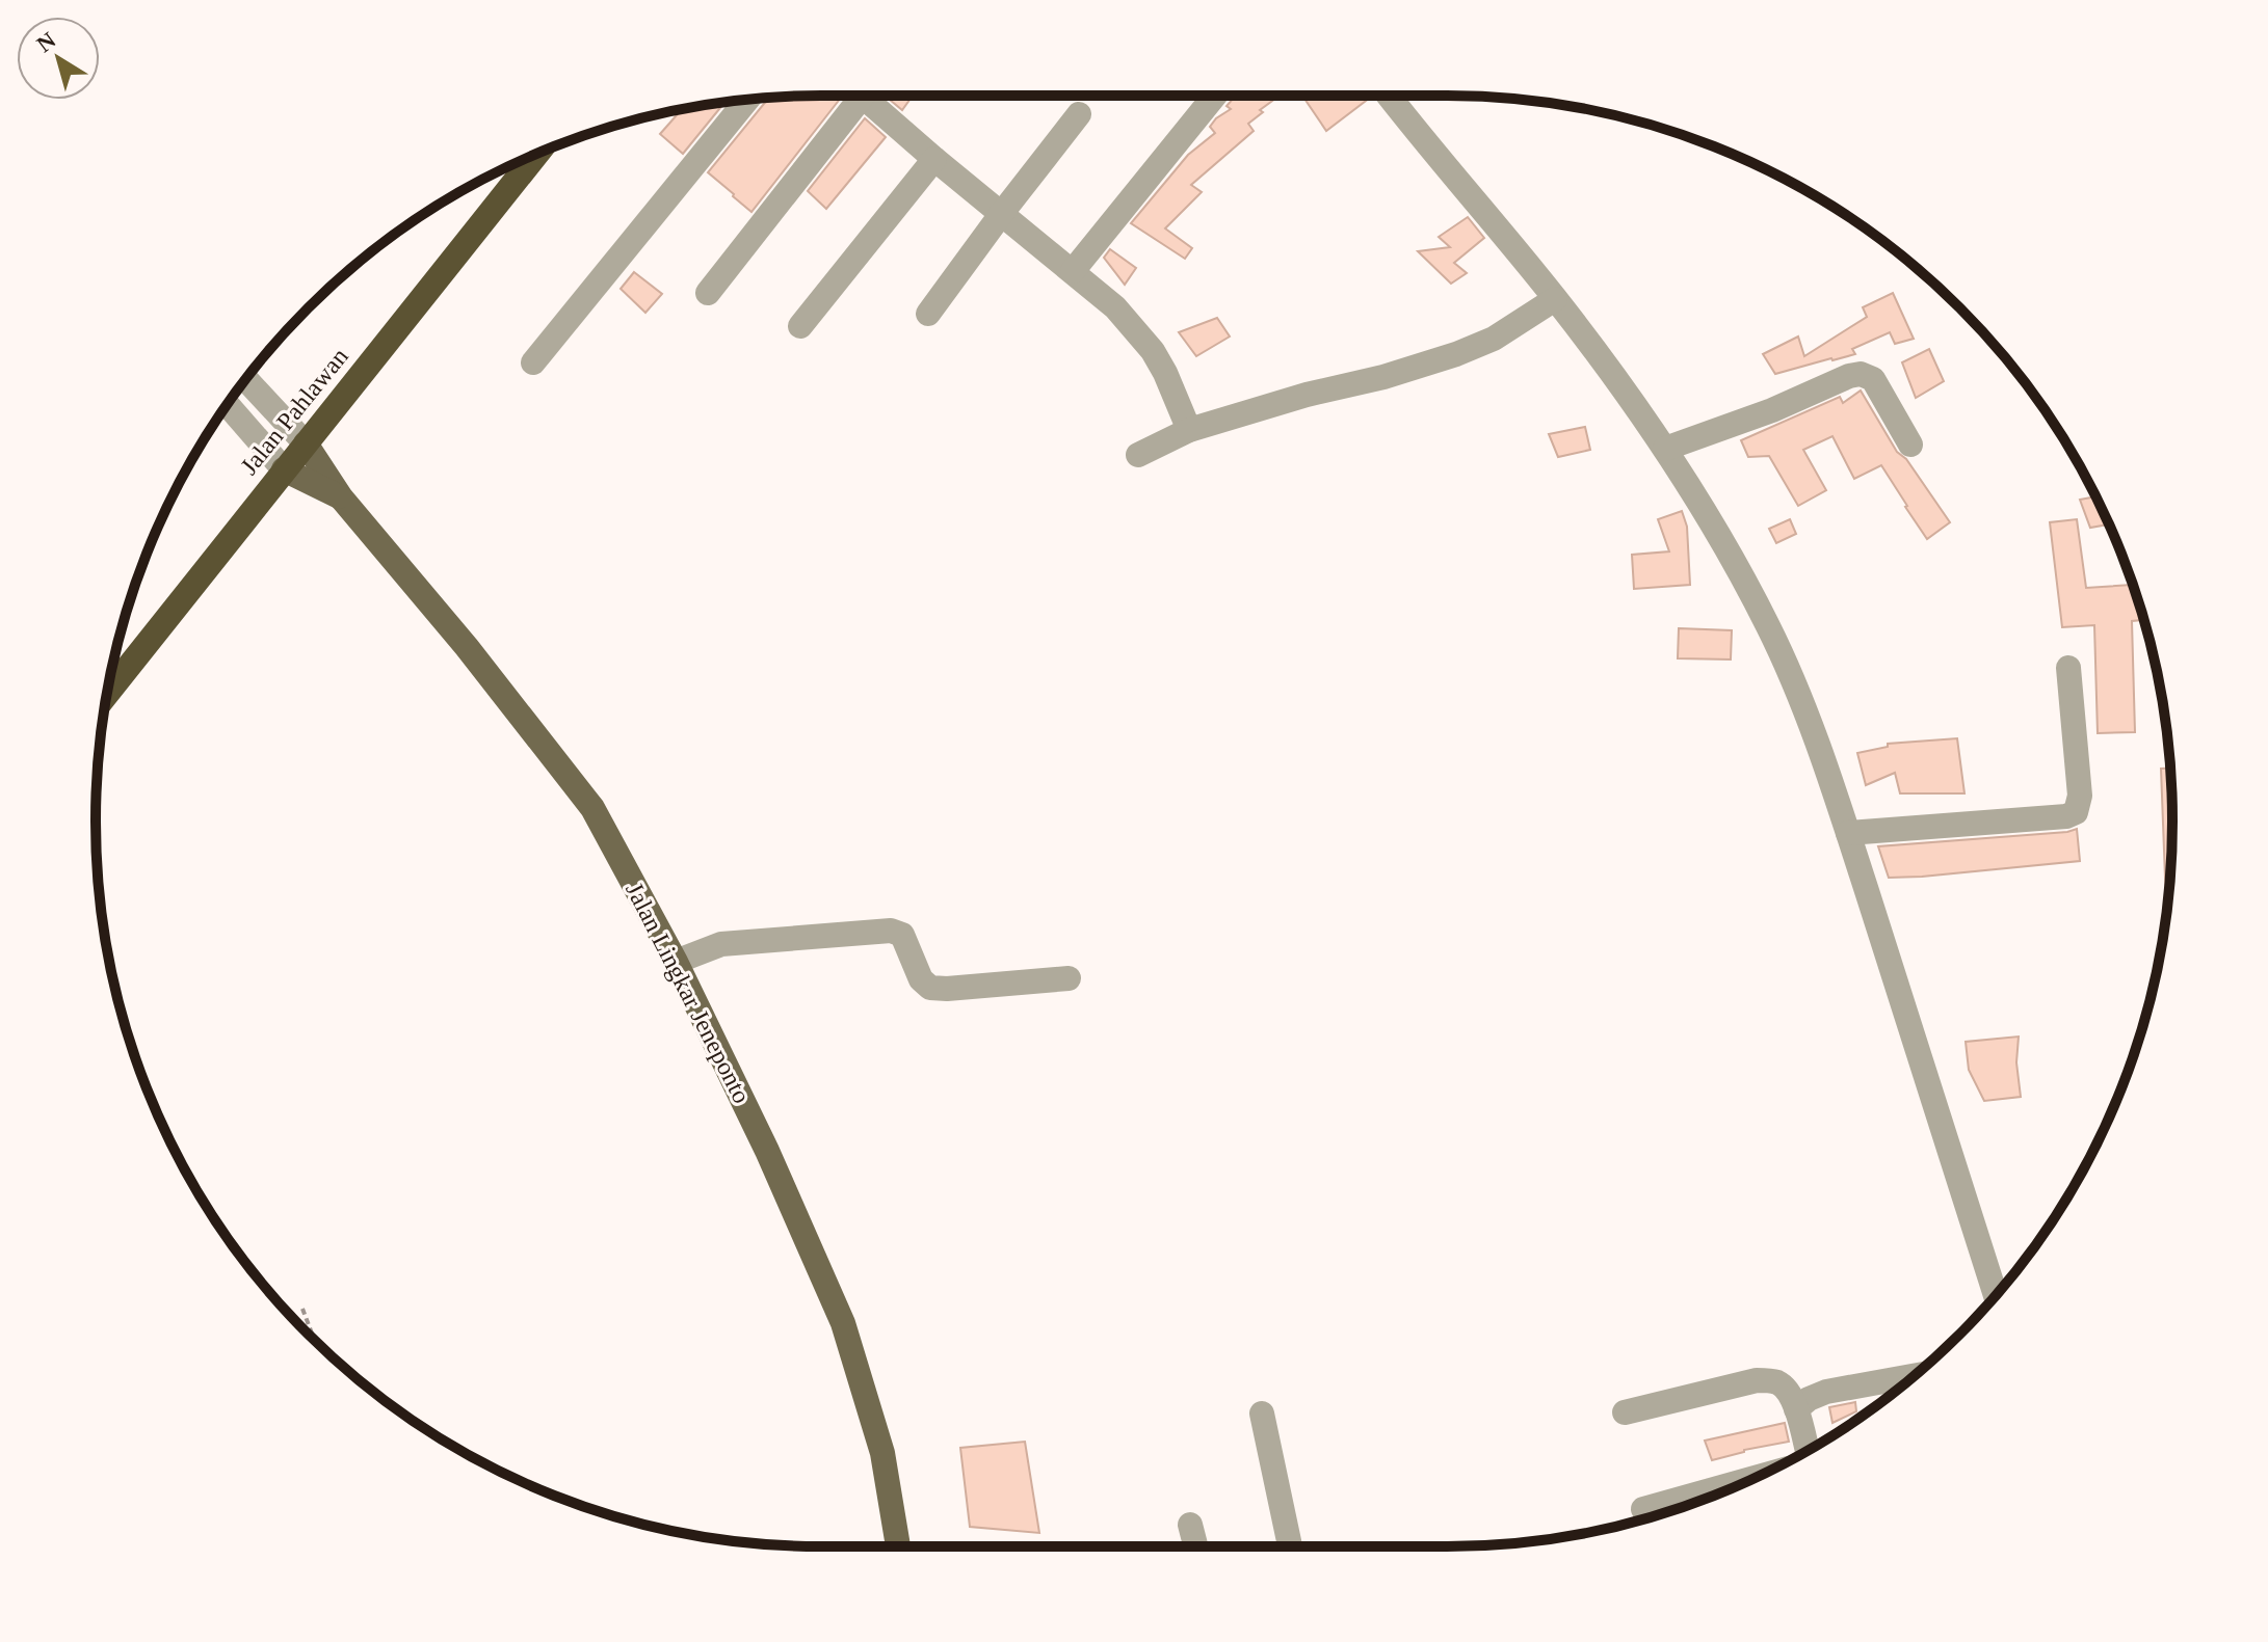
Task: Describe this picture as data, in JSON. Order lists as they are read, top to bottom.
{
  "streets": {
    "highway": ["Jalan Pahlawan"],
    "main road": ["Jalan Lingkar Jeneponto"]
  },
  "crossings": [
    ["Jalan Pahlawan", "Jalan Lingkar Jeneponto"]
  ],
  "north": "top left"
}
